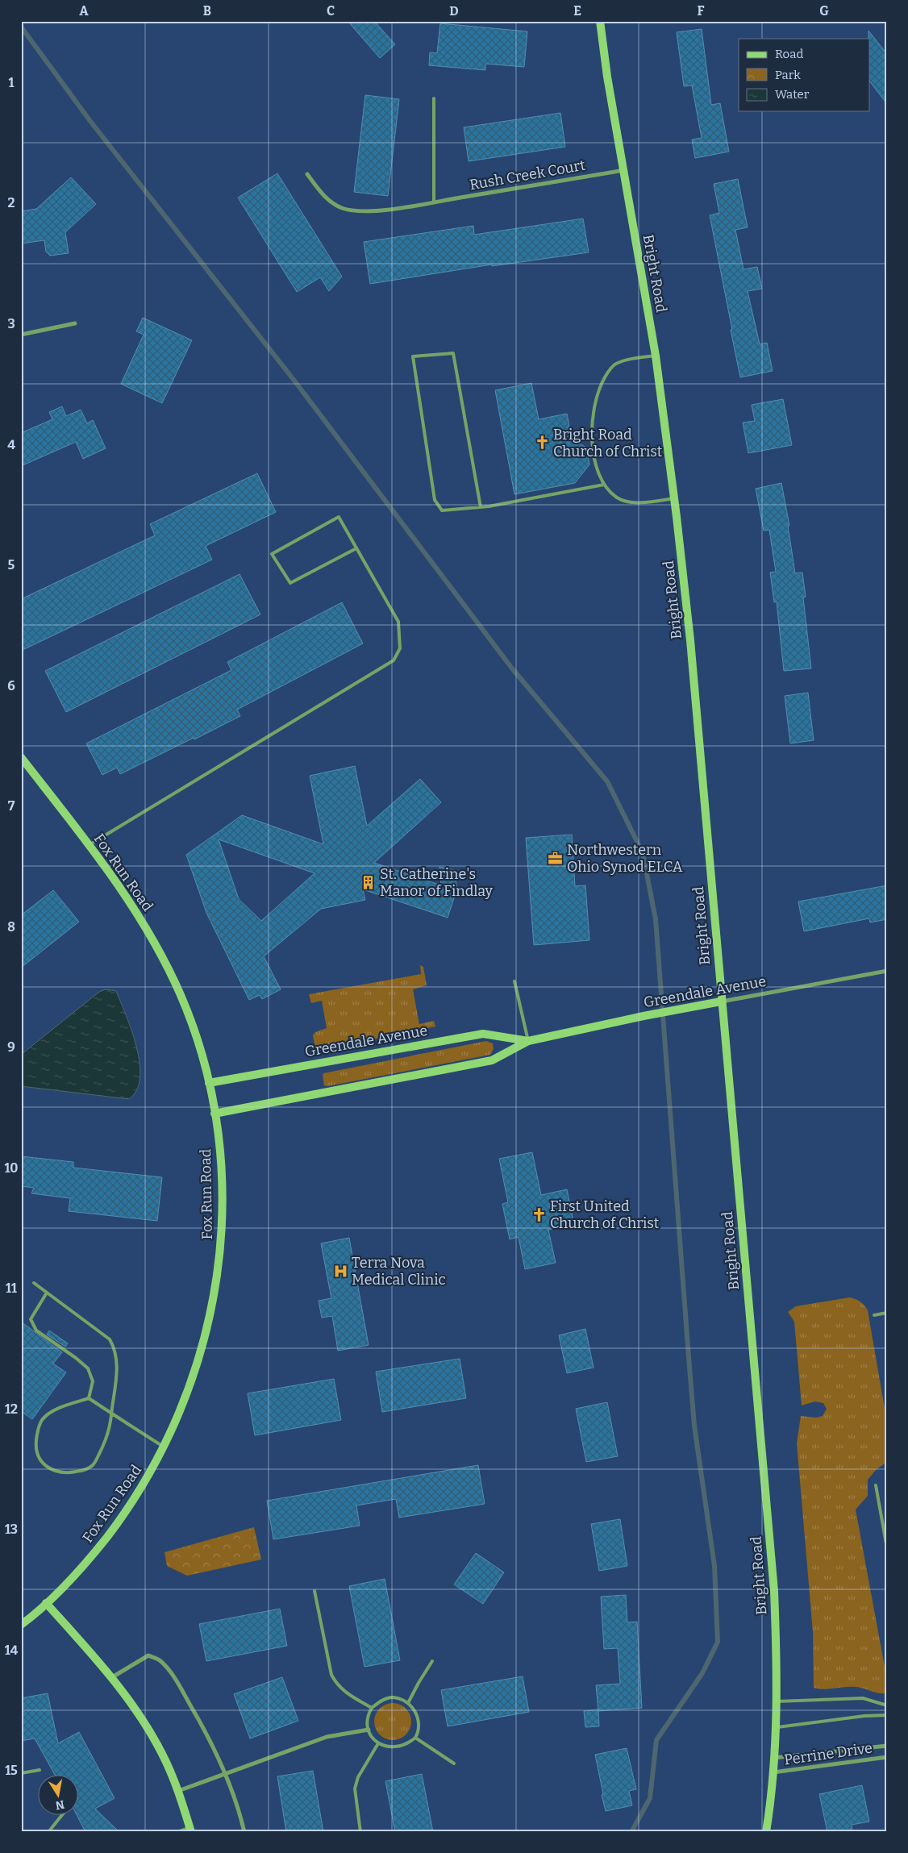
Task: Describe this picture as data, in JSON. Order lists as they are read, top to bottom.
{
  "streets": {
    "street": [
      "Rush Creek Court",
      "Bright Road",
      "Fox Run Road",
      "Greendale Avenue",
      "Perrine Drive"
    ]
  },
  "crossings": [
    ["Rush Creek Court", "Bright Road"],
    ["Bright Road", "Greendale Avenue"],
    ["Bright Road", "Perrine Drive"],
    ["Fox Run Road", "Greendale Avenue"]
  ],
  "places": {
    "church": ["Bright Road Church of Christ", "First United Church of Christ"],
    "office": ["Northwestern Ohio Synod ELCA"],
    "building": ["St. Catherine's Manor of Findlay"],
    "hospital": ["Terra Nova Medical Clinic"]
  },
  "legend": ["Road", "Park", "Water"],
  "north": "bottom",
  "grid": {
    "columns": [
      "A",
      "B",
      "C",
      "D",
      "E",
      "F",
      "G"
    ],
    "rows": [
      "1",
      "2",
      "3",
      "4",
      "5",
      "6",
      "7",
      "8",
      "9",
      "10",
      "11",
      "12",
      "13",
      "14",
      "15"
    ]
  }
}
